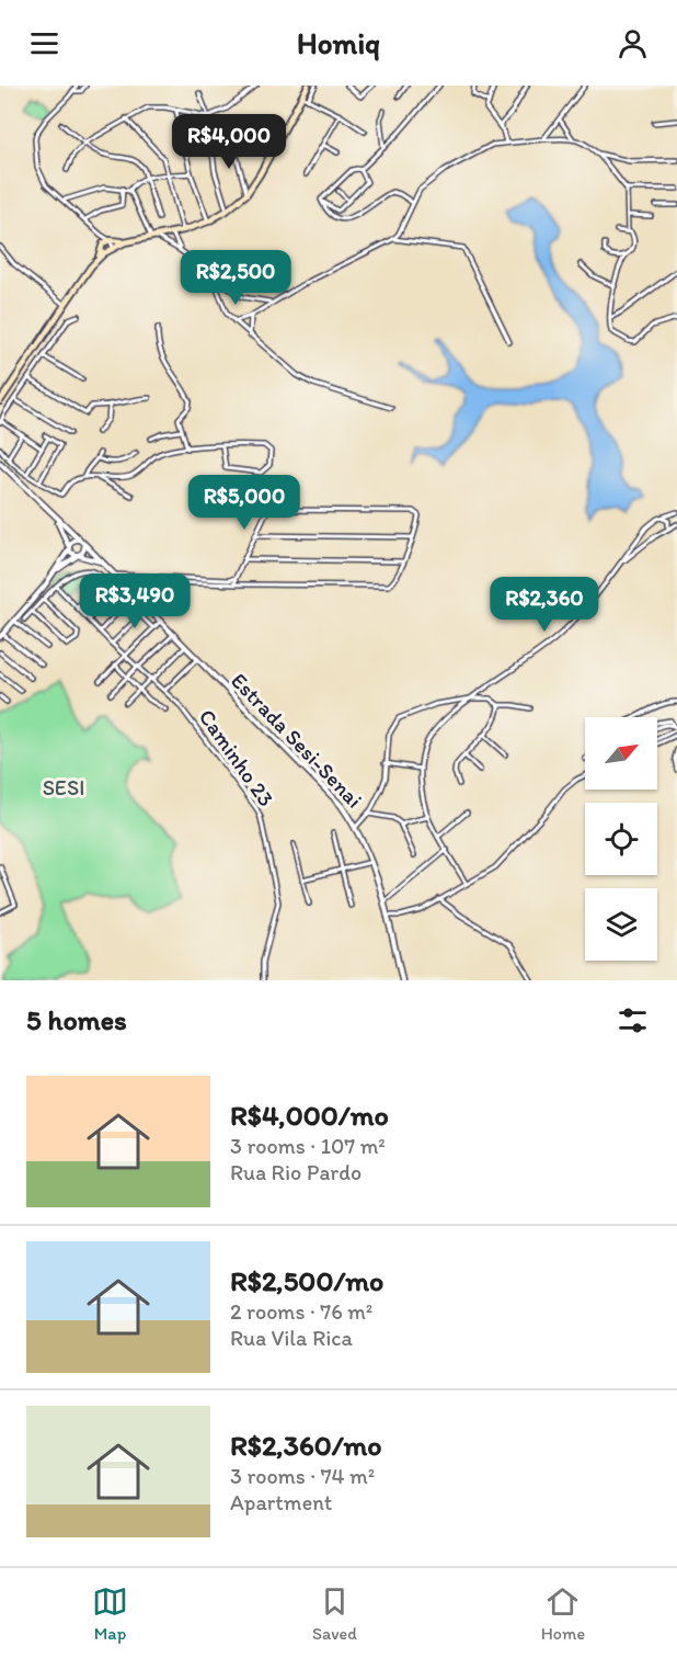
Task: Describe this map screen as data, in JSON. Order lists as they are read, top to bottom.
{
  "streets": {
    "street": ["Estrada Sesi-Senai", "Caminho 23"]
  },
  "parks": ["SESI"],
  "north": "top right",
  "page": {
    "header": "Homiq",
    "price": [
      "R$4,000",
      "R$2,500",
      "R$5,000",
      "R$3,490",
      "R$2,360"
    ],
    "heading": "5 homes",
    "list": [
      {
        "name": "R$4,000/mo",
        "note": "3 rooms · 107 m² · Rua Rio Pardo"
      },
      {
        "name": "R$2,500/mo",
        "note": "2 rooms · 76 m² · Rua Vila Rica"
      },
      {
        "name": "R$2,360/mo",
        "note": "3 rooms · 74 m² · Apartment"
      }
    ],
    "tabs": ["Map", "Saved", "Home"]
  }
}
